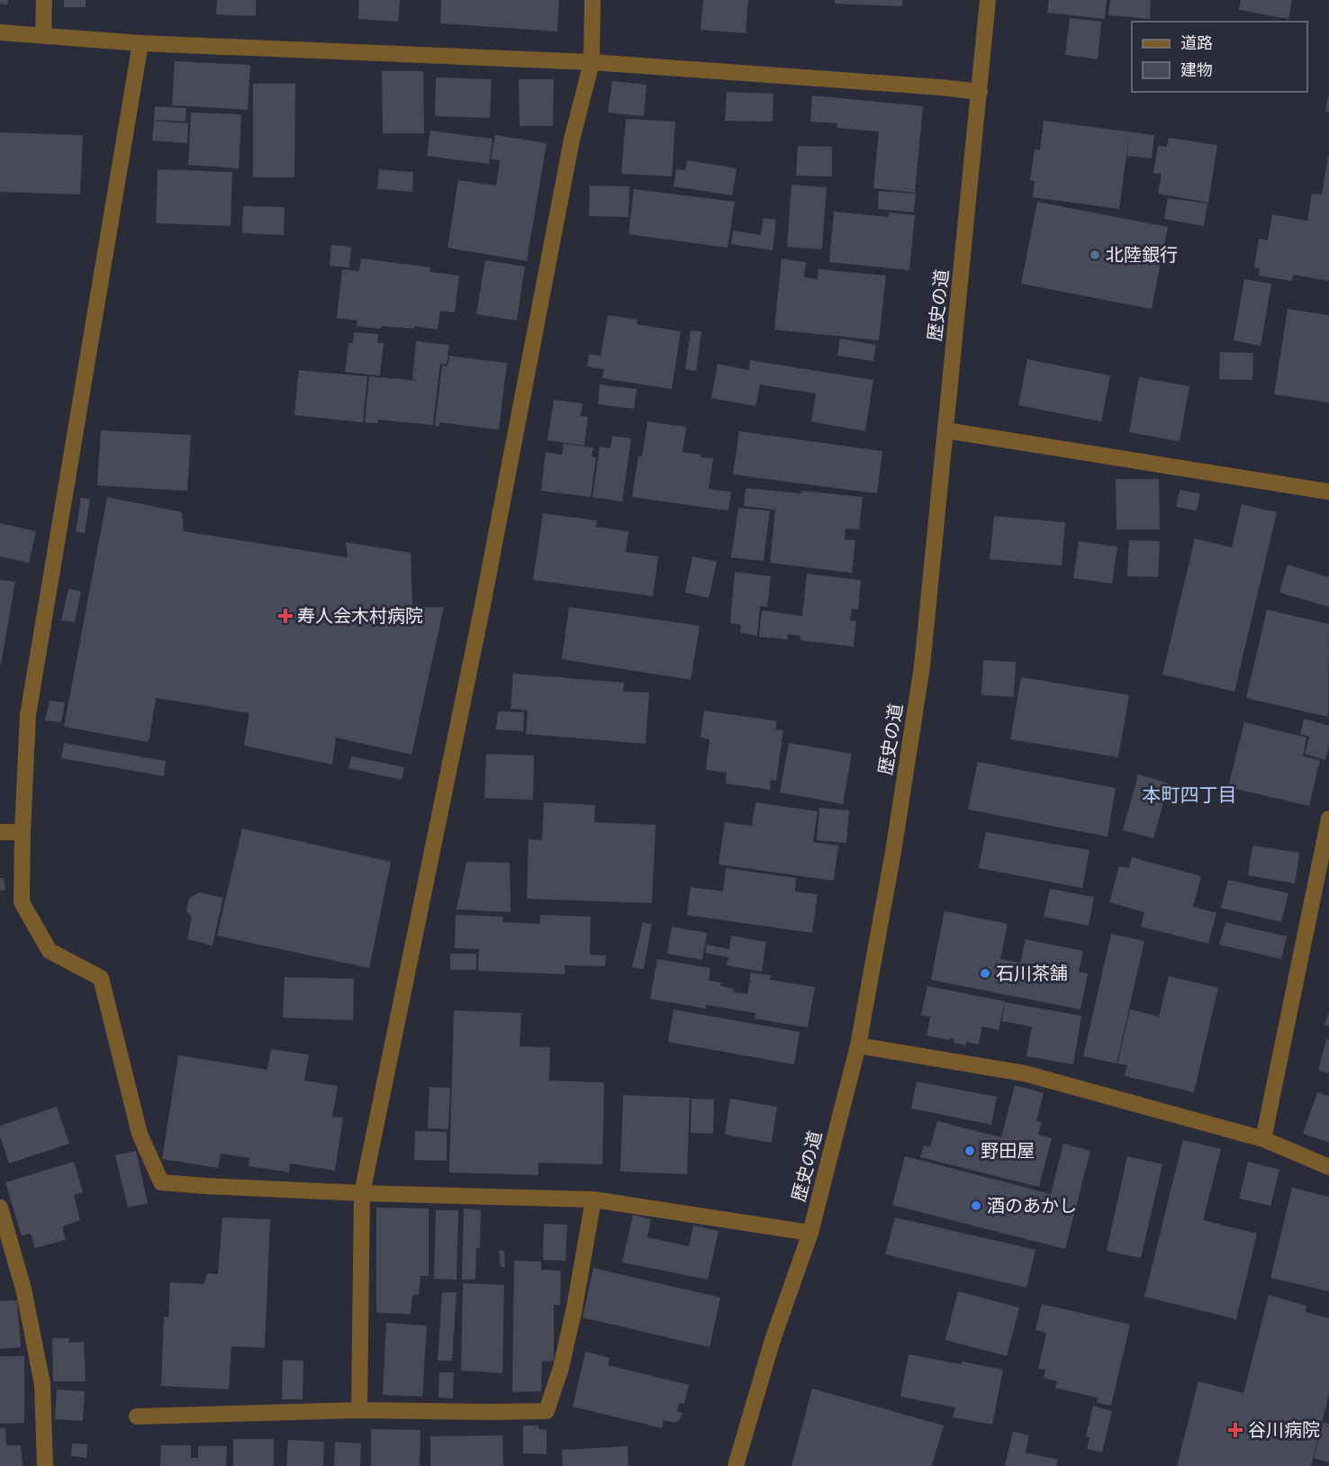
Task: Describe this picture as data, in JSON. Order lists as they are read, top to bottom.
{
  "streets": {
    "street": ["歴史の道"]
  },
  "districts": ["本町四丁目"],
  "places": {
    "other": [
      "北陸銀行",
      "石川茶舗",
      "野田屋",
      "酒のあかし"
    ],
    "health": ["寿人会木村病院", "谷川病院"]
  },
  "legend": ["道路", "建物"]
}
